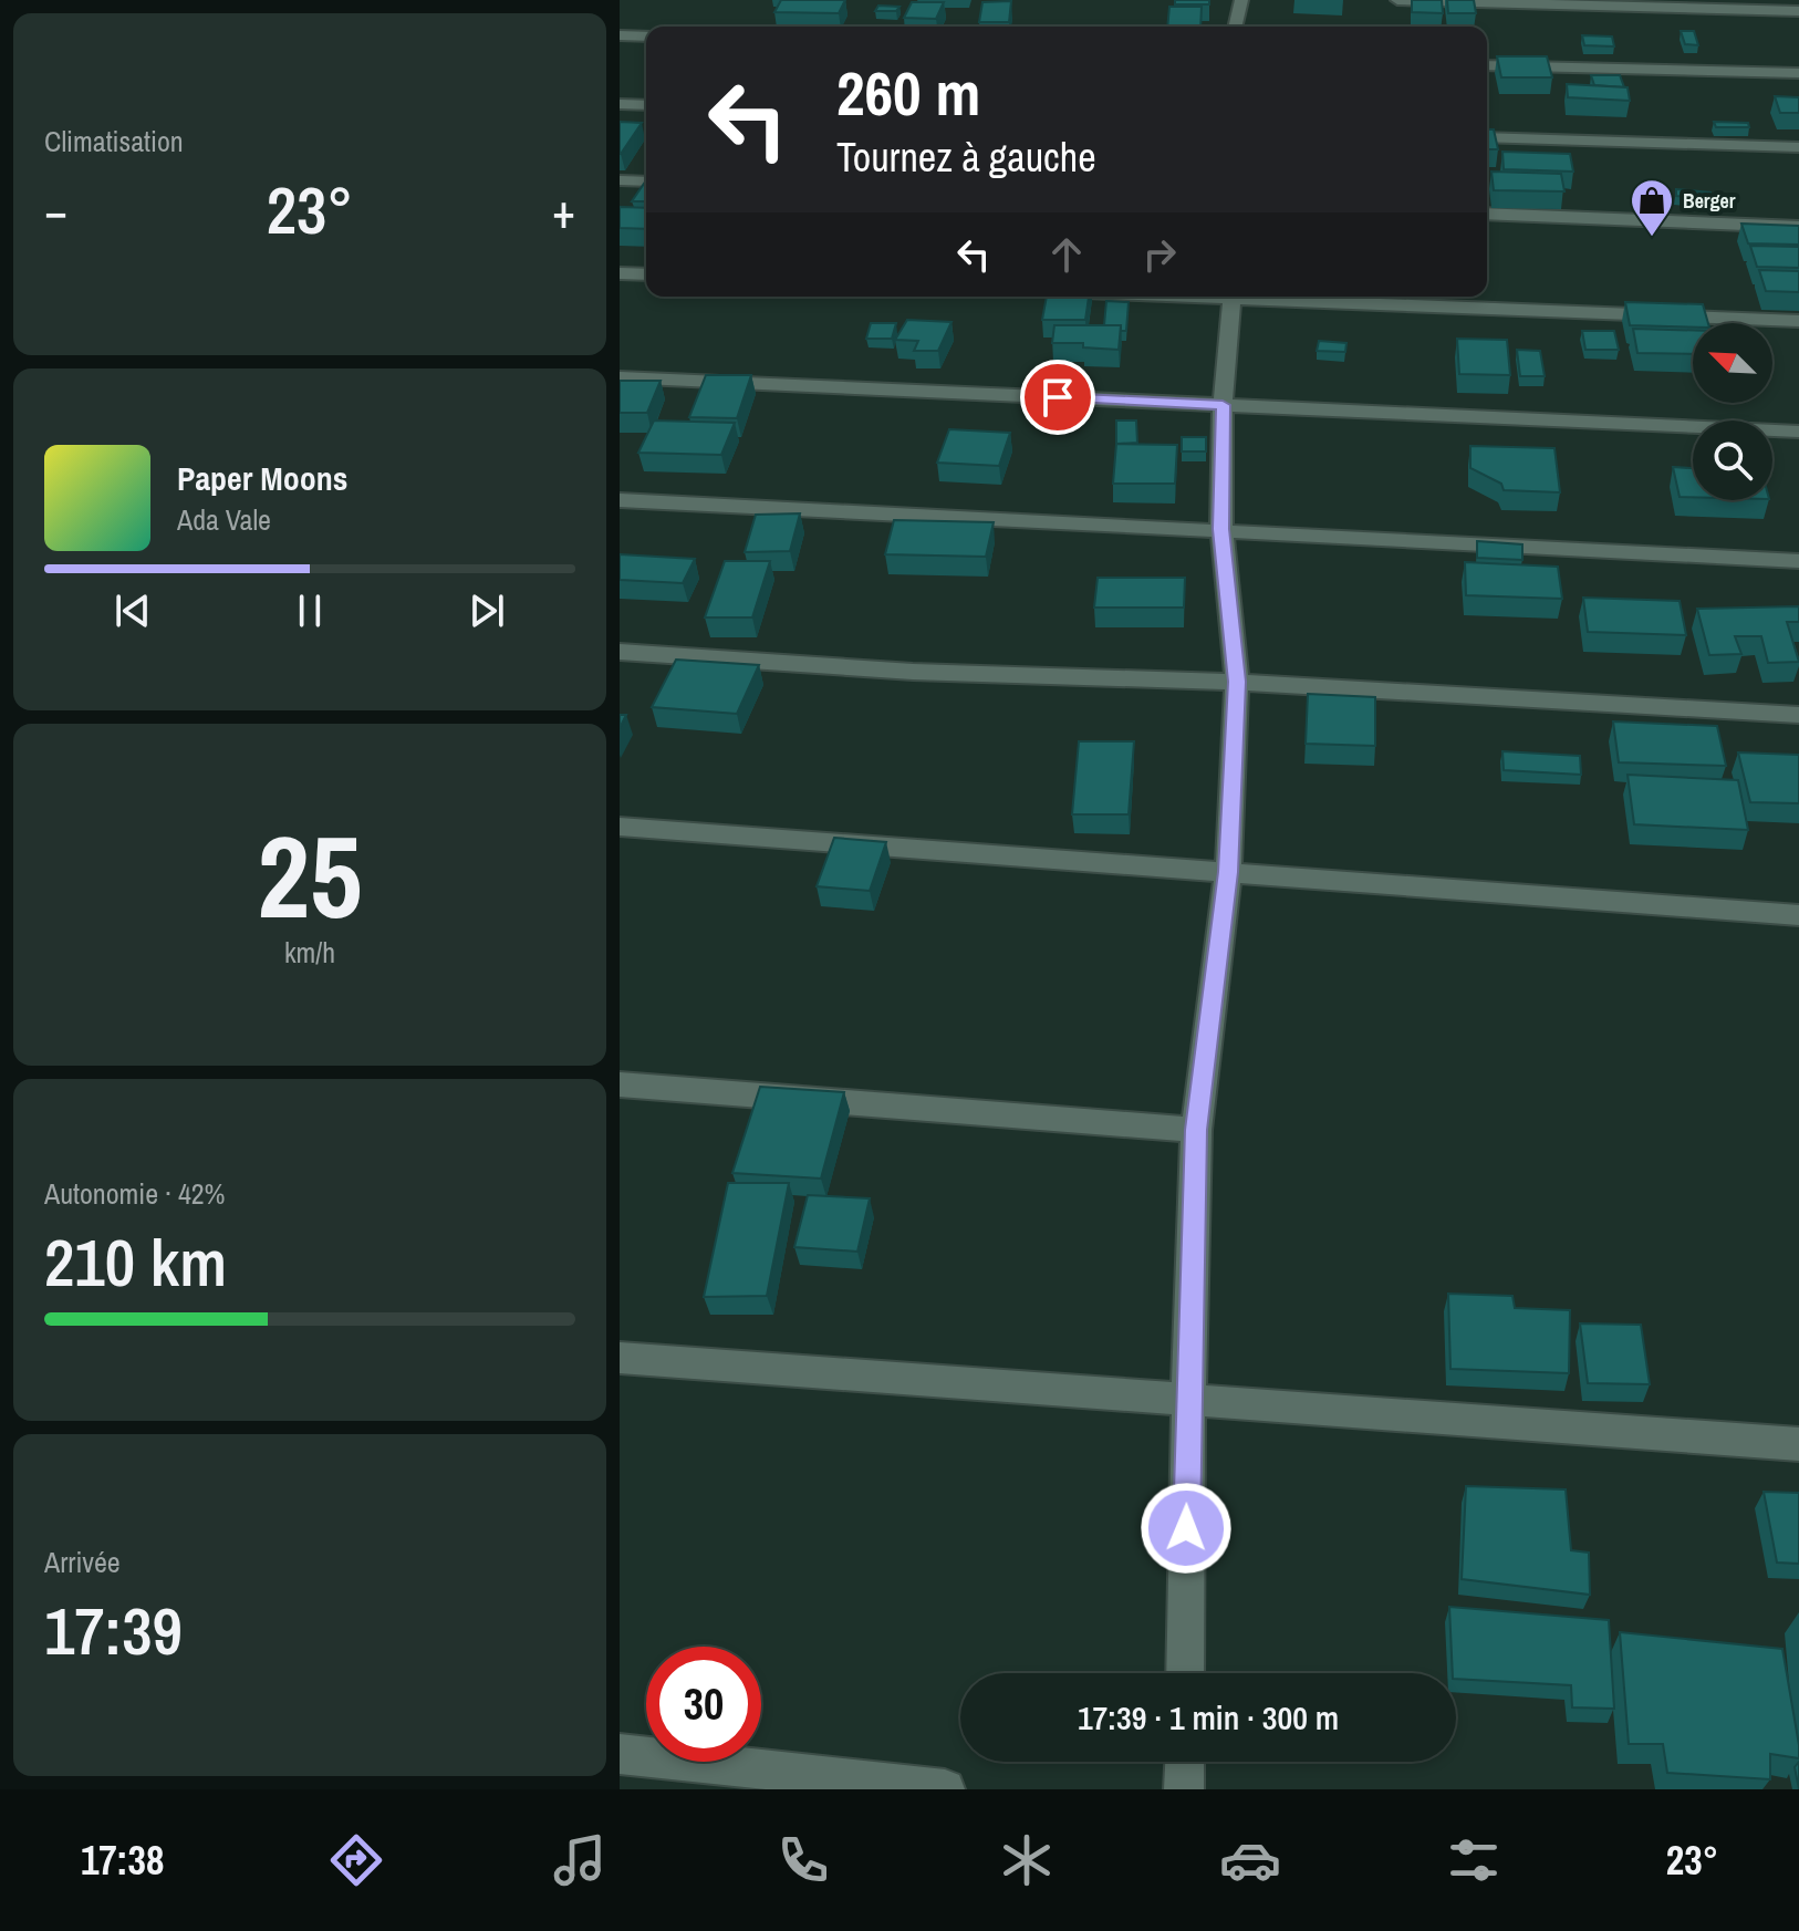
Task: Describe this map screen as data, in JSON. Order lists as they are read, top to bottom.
{
  "places": {
    "shop": ["Berger"]
  },
  "north": "top left",
  "page": {
    "tile": [
      "Climatisation",
      ["25", "km/h"],
      ["Autonomie · 42%", "210 km"],
      ["Arrivée", "17:39"]
    ],
    "turn": ["260 m", "Tournez à gauche"],
    "heat": ["−", "23°", "+"],
    "song": ["Paper Moons", "Ada Vale"],
    "limit": "30",
    "trip": "17:39 · 1 min · 300 m",
    "tabs": ["17:38", "23°"]
  }
}
